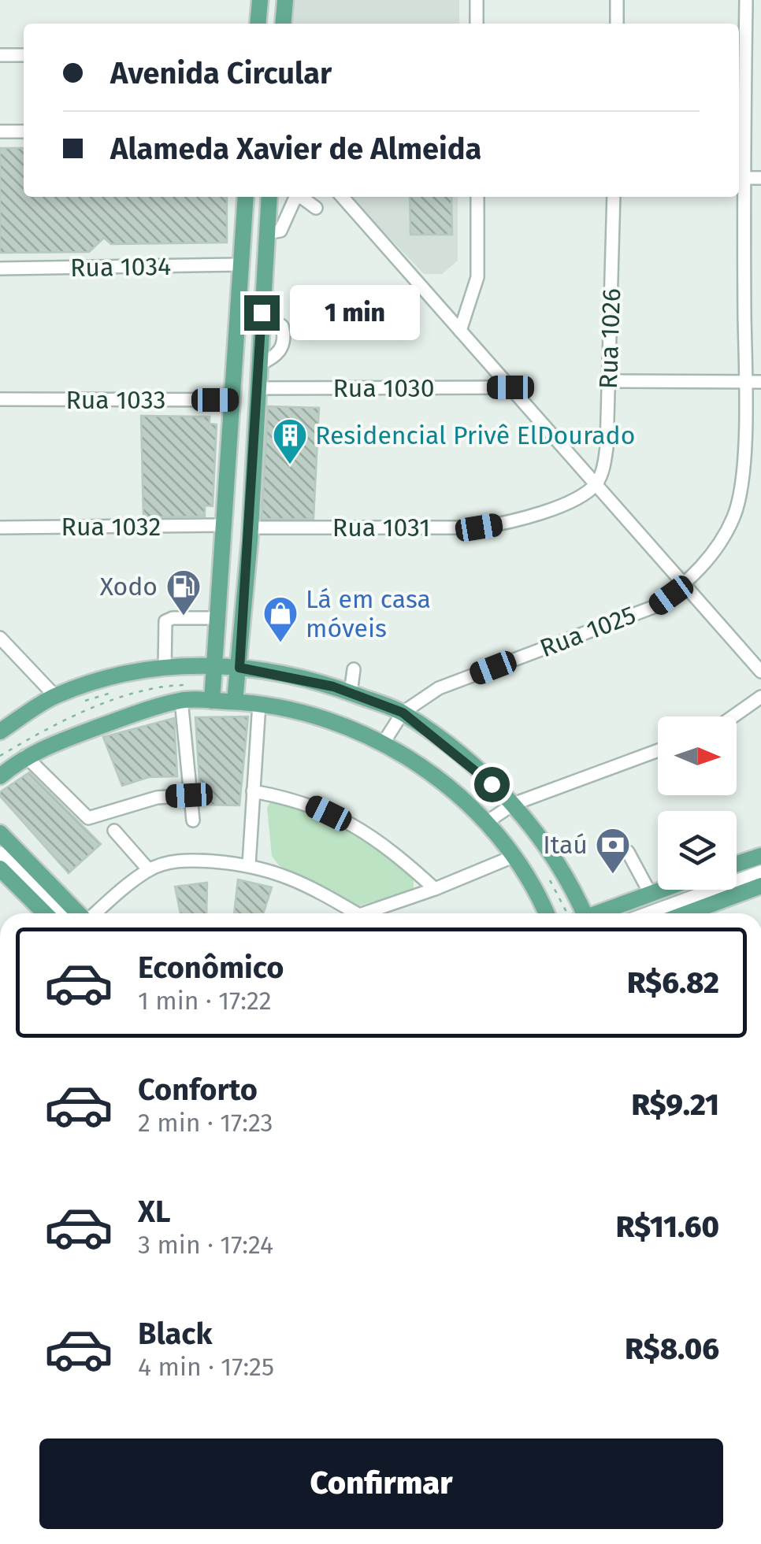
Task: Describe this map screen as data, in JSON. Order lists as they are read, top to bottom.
{
  "streets": {
    "street": [
      "Rua 1034",
      "Rua 1026",
      "Rua 1030",
      "Rua 1033",
      "Rua 1032",
      "Rua 1031",
      "Rua 1025"
    ]
  },
  "crossings": [
    ["Rua 1026", "Rua 1031"]
  ],
  "places": {
    "building": ["Residencial Privê ElDourado"],
    "fuel station": ["Xodo"],
    "shop": ["Lá em casa móveis"],
    "bank": ["Itaú"]
  },
  "north": "right",
  "page": {
    "banner": ["Avenida Circular", "Alameda Xavier de Almeida"],
    "bubble": "1 min",
    "list": [
      {
        "name": "Econômico",
        "note": "1 min · 17:22",
        "value": "R$6.82"
      },
      {
        "name": "Conforto",
        "note": "2 min · 17:23",
        "value": "R$9.21"
      },
      {
        "name": "XL",
        "note": "3 min · 17:24",
        "value": "R$11.60"
      },
      {
        "name": "Black",
        "note": "4 min · 17:25",
        "value": "R$8.06"
      }
    ],
    "buttons": "Confirmar"
  }
}
